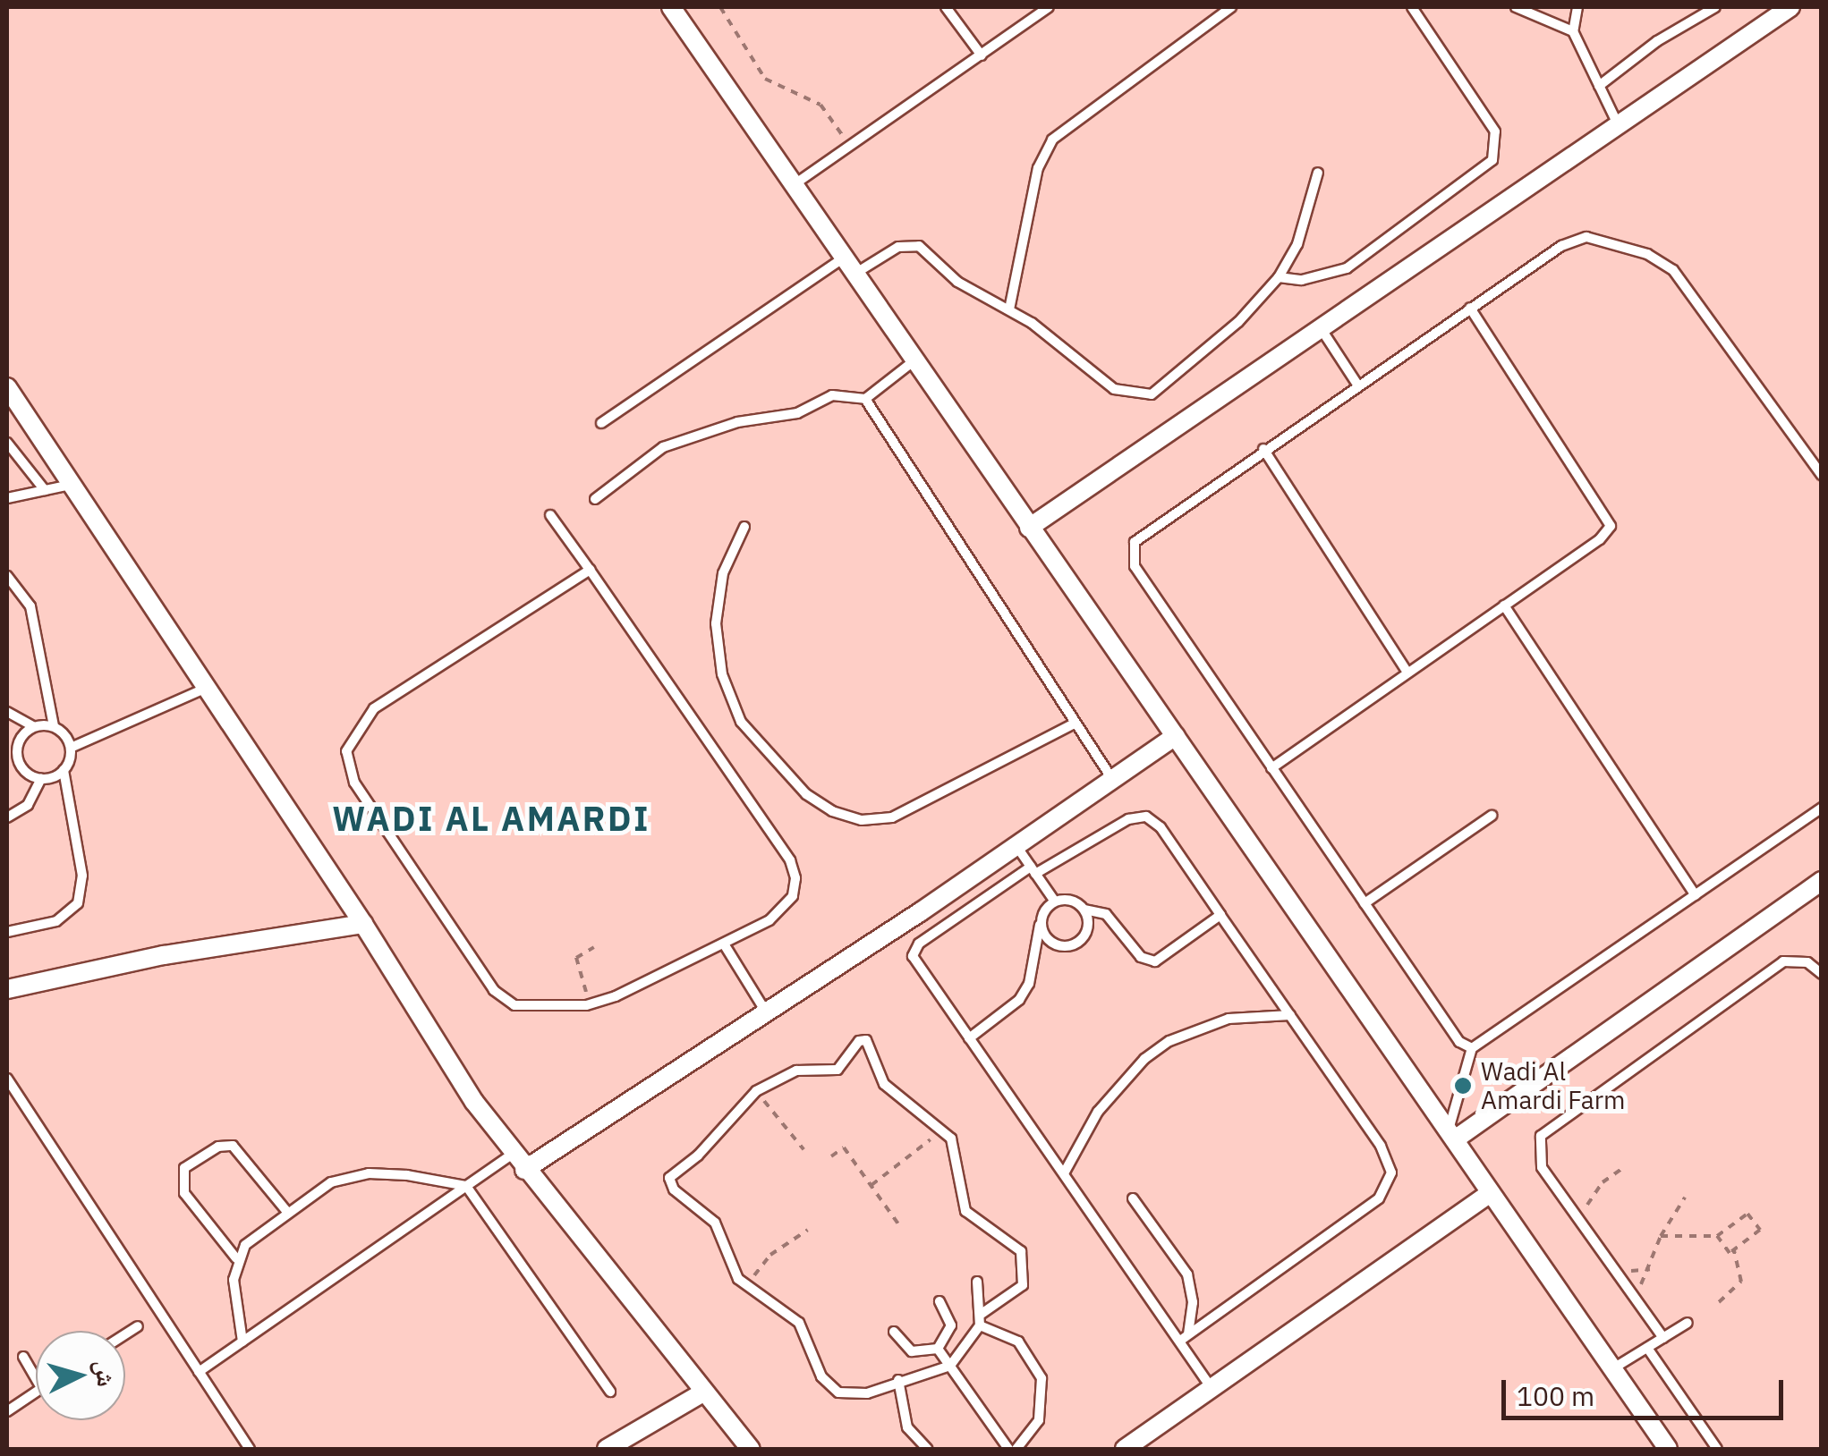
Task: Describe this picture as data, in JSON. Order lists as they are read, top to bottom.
{
  "districts": ["WADI AL AMARDI"],
  "places": ["Wadi Al Amardi Farm"],
  "scale_bar": "100 m",
  "north": "right"
}
